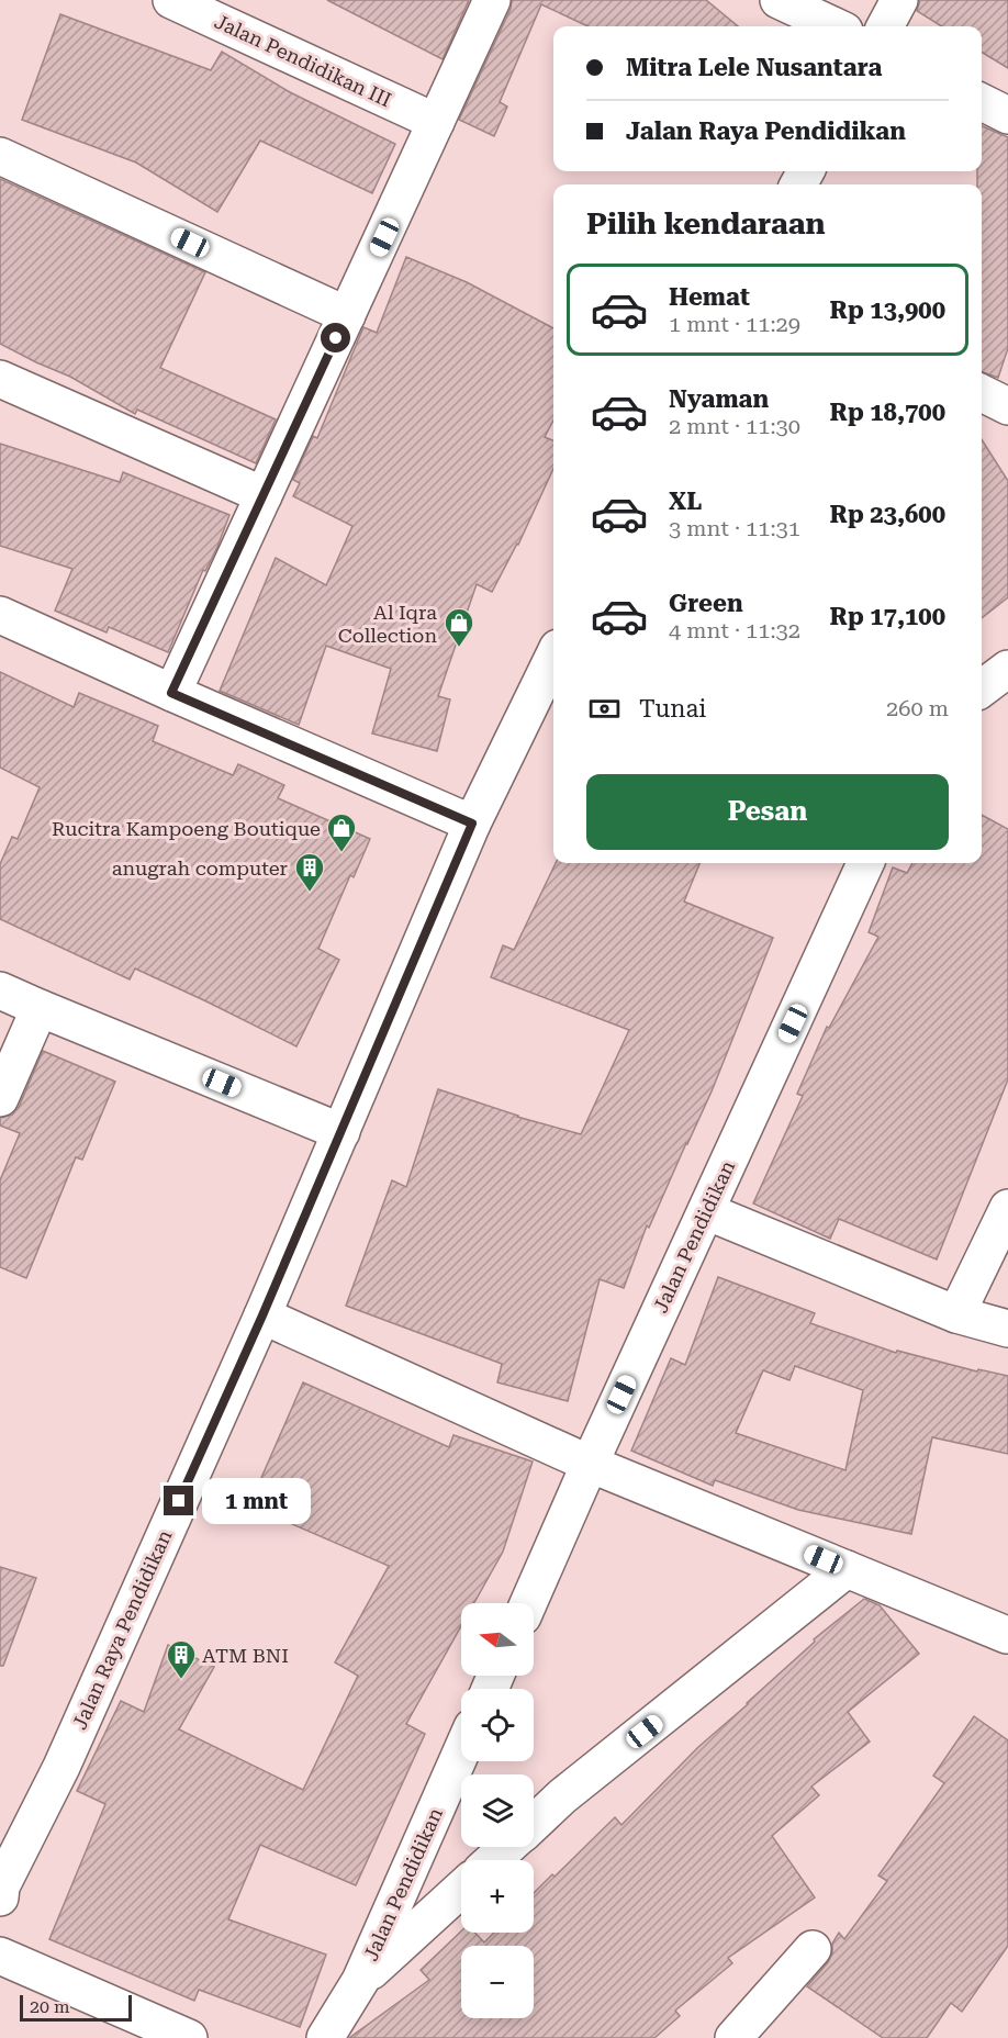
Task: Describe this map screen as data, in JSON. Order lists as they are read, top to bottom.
{
  "streets": {
    "street": ["Jalan Pendidikan III", "Jalan Pendidikan", "Jalan Raya Pendidikan"]
  },
  "places": {
    "shop": ["Al Iqra Collection", "Rucitra Kampoeng Boutique"],
    "building": ["anugrah computer", "ATM BNI"]
  },
  "scale_bar": "20 m",
  "north": "left",
  "page": {
    "banner": ["Mitra Lele Nusantara", "Jalan Raya Pendidikan"],
    "heading": "Pilih kendaraan",
    "list": [
      {
        "name": "Hemat",
        "note": "1 mnt · 11:29",
        "value": "Rp 13,900"
      },
      {
        "name": "Nyaman",
        "note": "2 mnt · 11:30",
        "value": "Rp 18,700"
      },
      {
        "name": "XL",
        "note": "3 mnt · 11:31",
        "value": "Rp 23,600"
      },
      {
        "name": "Green",
        "note": "4 mnt · 11:32",
        "value": "Rp 17,100"
      }
    ],
    "pay": ["Tunai", "260 m"],
    "buttons": "Pesan",
    "bubble": "1 mnt",
    "map_buttons": ["+", "−"],
    "scale": "20 m"
  }
}
